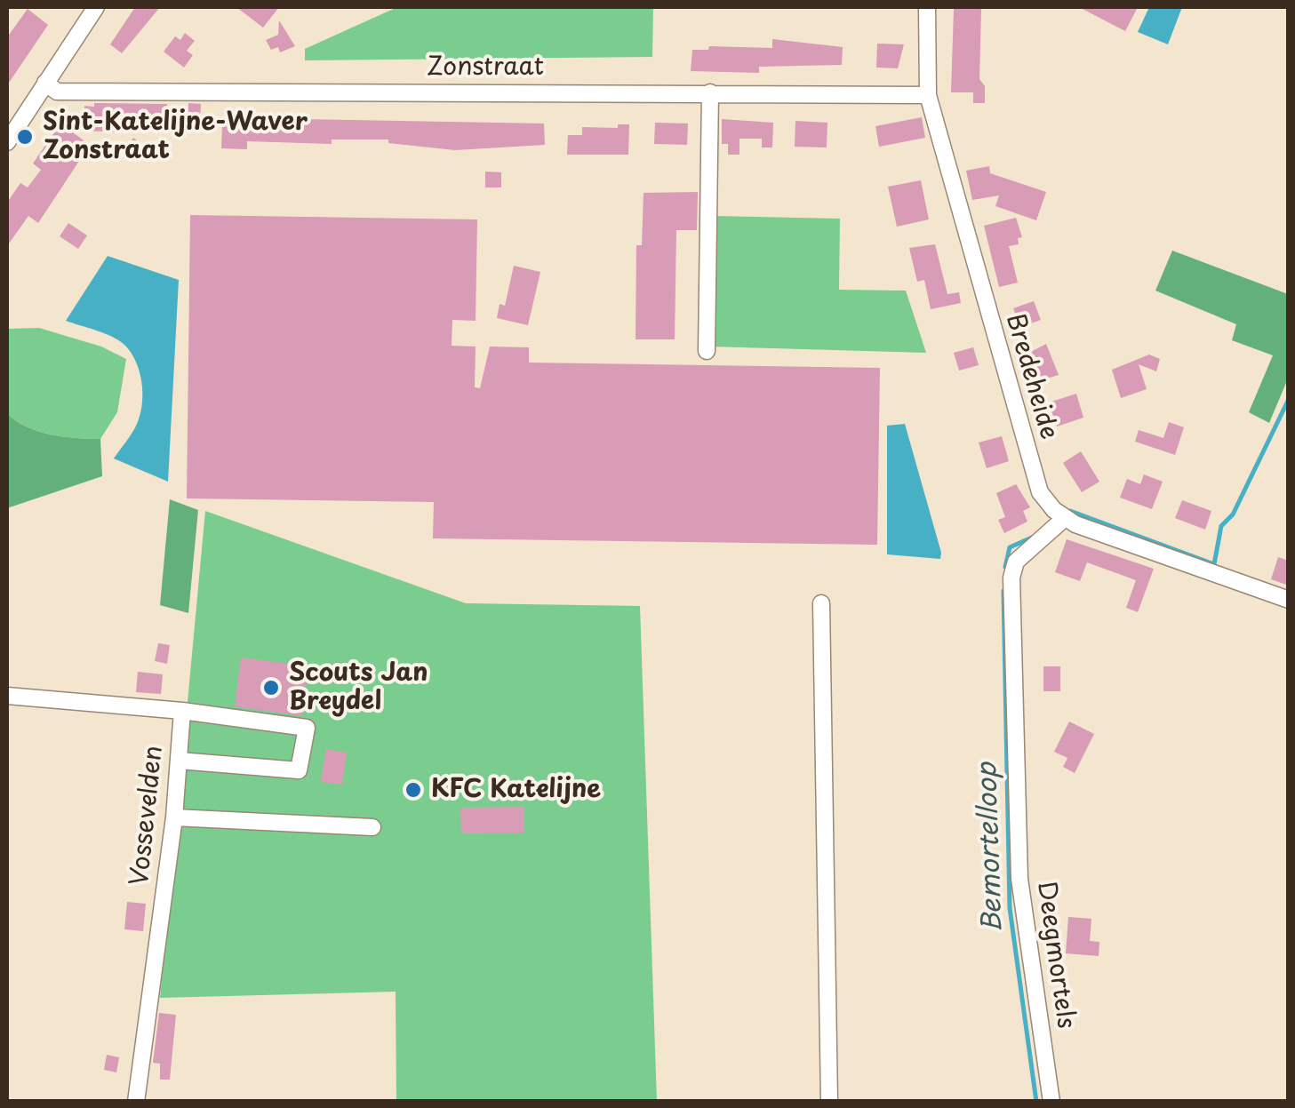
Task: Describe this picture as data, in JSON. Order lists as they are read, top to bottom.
{
  "streets": {
    "street": [
      "Zonstraat",
      "Bredeheide",
      "Vossevelden",
      "Deegmortels"
    ]
  },
  "crossings": [
    ["Zonstraat", "Bredeheide"],
    ["Bredeheide", "Deegmortels"]
  ],
  "water": ["Bemortelloop"],
  "places": ["Sint-Katelijne-Waver Zonstraat", "Scouts Jan Breydel", "KFC Katelijne"]
}
